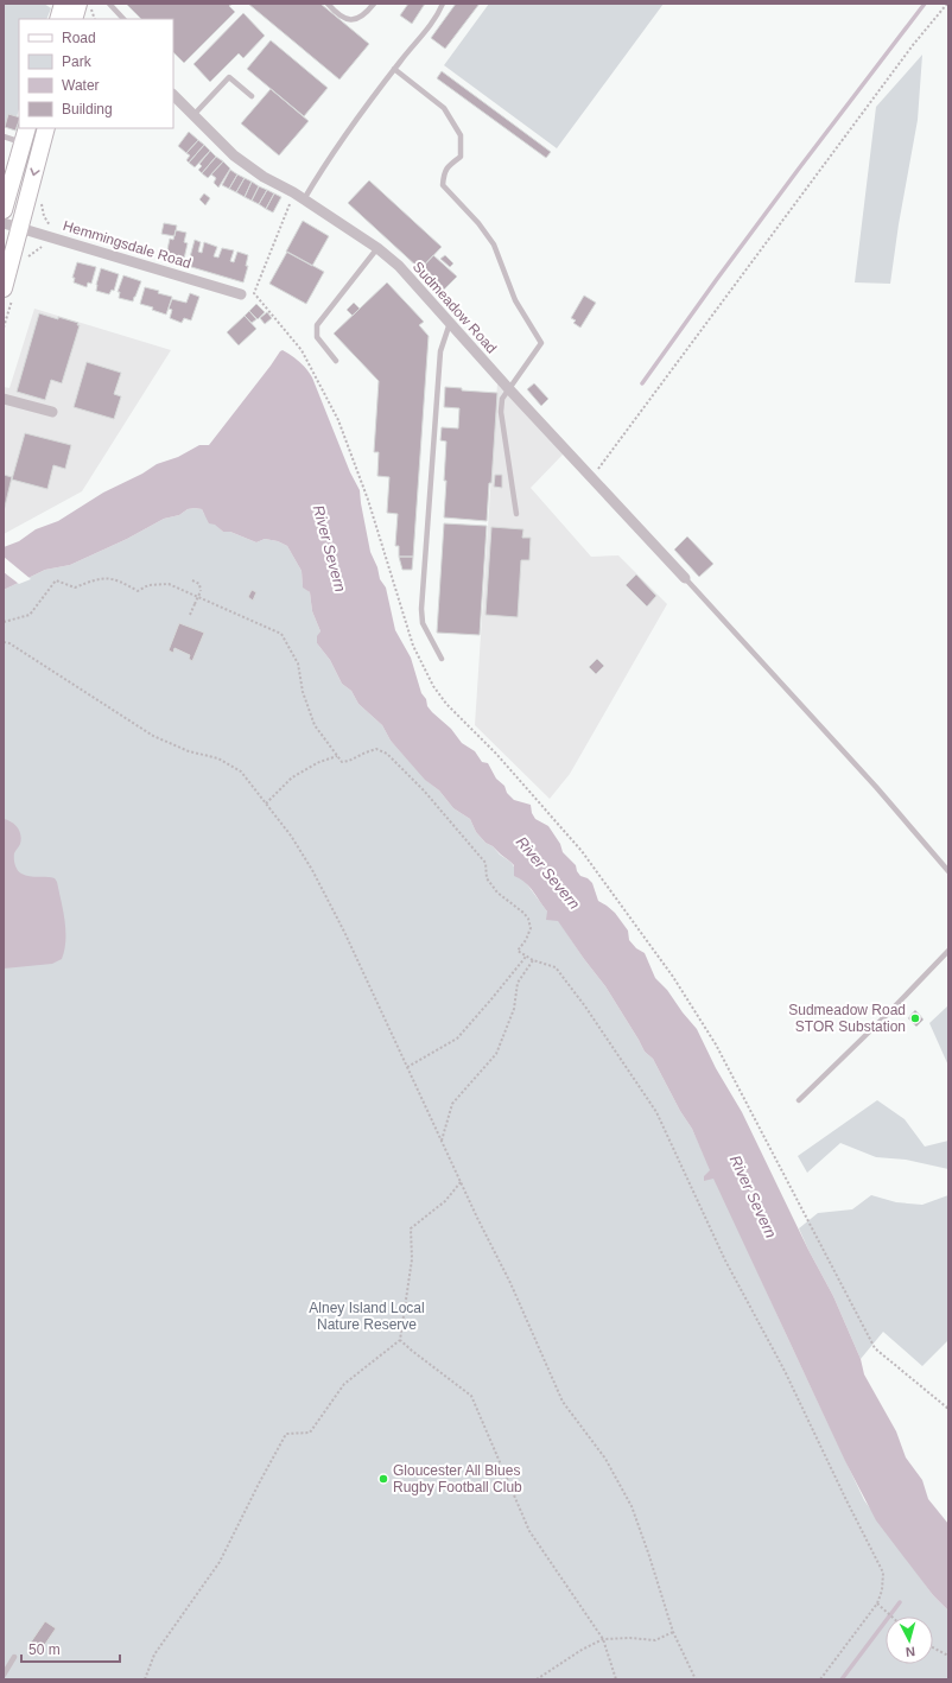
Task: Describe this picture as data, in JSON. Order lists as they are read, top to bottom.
{
  "streets": {
    "street": ["Hemmingsdale Road", "Sudmeadow Road"]
  },
  "water": ["River Severn"],
  "parks": ["Alney Island Local Nature Reserve"],
  "places": ["Sudmeadow Road STOR Substation", "Gloucester All Blues Rugby Football Club"],
  "legend": [
    "Road",
    "Park",
    "Water",
    "Building"
  ],
  "scale_bar": "50 m",
  "north": "bottom"
}
